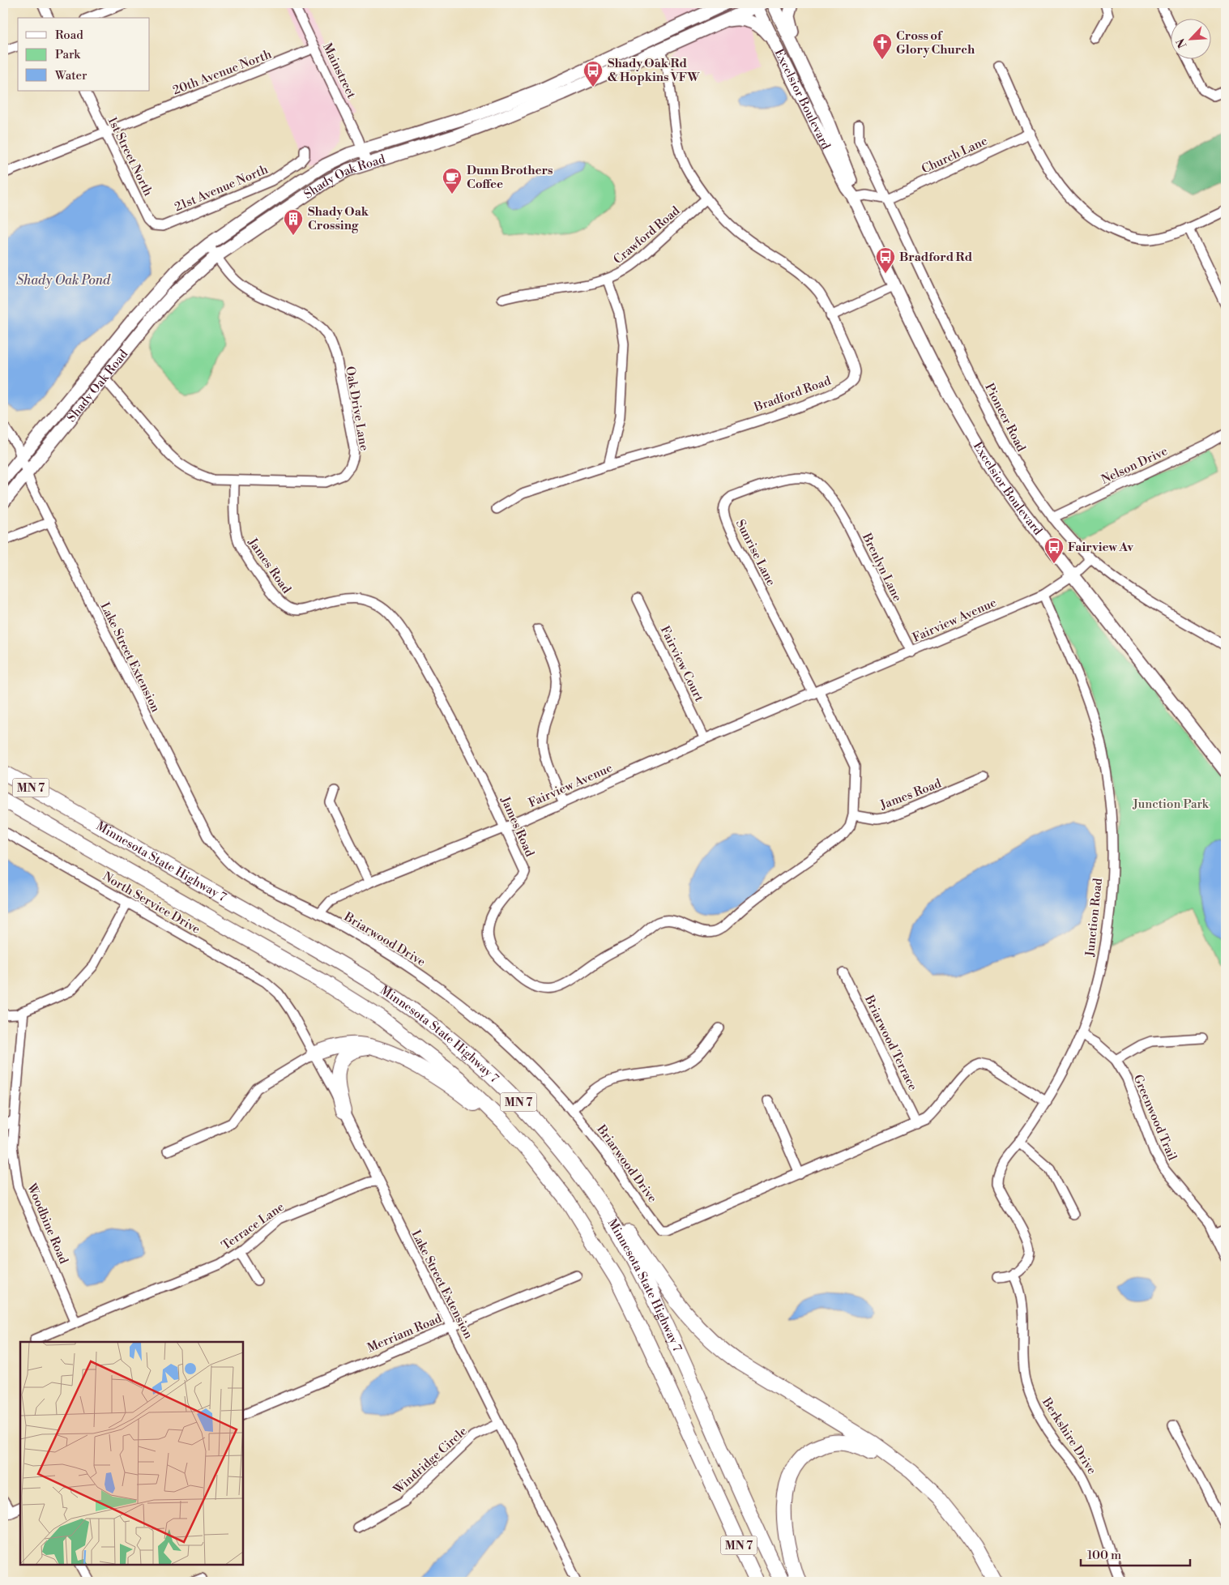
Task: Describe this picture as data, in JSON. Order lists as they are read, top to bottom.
{
  "streets": {
    "highway": ["MN 7", "Minnesota State Highway 7"],
    "main road": ["Excelsior Boulevard", "Shady Oak Road"],
    "street": [
      "Mainstreet",
      "20th Avenue North",
      "Church Lane",
      "1st Street North",
      "21st Avenue North",
      "Crawford Road",
      "Bradford Road",
      "Oak Drive Lane",
      "Pioneer Road",
      "Nelson Drive",
      "Sunrise Lane",
      "James Road",
      "Brenlyn Lane",
      "Fairview Avenue",
      "Lake Street Extension",
      "Fairview Court",
      "North Service Drive",
      "Junction Road",
      "Briarwood Drive",
      "Briarwood Terrace",
      "Greenwood Trail",
      "Woodbine Road",
      "Terrace Lane",
      "Merriam Road",
      "Berkshire Drive",
      "Windridge Circle"
    ]
  },
  "crossings": [
    ["Mainstreet", "20th Avenue North"],
    ["Mainstreet", "Shady Oak Road"],
    ["20th Avenue North", "1st Street North"],
    ["Excelsior Boulevard", "Shady Oak Road"],
    ["Excelsior Boulevard", "Fairview Avenue"],
    ["Church Lane", "Pioneer Road"],
    ["1st Street North", "21st Avenue North"],
    ["Shady Oak Road", "Bradford Road"],
    ["Shady Oak Road", "Oak Drive Lane"],
    ["Shady Oak Road", "Lake Street Extension"],
    ["Crawford Road", "Bradford Road"],
    ["Oak Drive Lane", "James Road"],
    ["Pioneer Road", "Nelson Drive"],
    ["Pioneer Road", "Fairview Avenue"],
    ["Sunrise Lane", "James Road"],
    ["Sunrise Lane", "Brenlyn Lane"],
    ["Sunrise Lane", "Fairview Avenue"],
    ["James Road", "Fairview Avenue"],
    ["Brenlyn Lane", "Fairview Avenue"],
    ["Fairview Avenue", "Fairview Court"],
    ["Fairview Avenue", "Junction Road"],
    ["Fairview Avenue", "Briarwood Drive"],
    ["Lake Street Extension", "North Service Drive"],
    ["Lake Street Extension", "Briarwood Drive"],
    ["Lake Street Extension", "Terrace Lane"],
    ["Lake Street Extension", "Merriam Road"],
    ["Lake Street Extension", "Windridge Circle"],
    ["Junction Road", "Briarwood Drive"],
    ["Junction Road", "Greenwood Trail"],
    ["Junction Road", "Berkshire Drive"],
    ["Briarwood Drive", "Briarwood Terrace"],
    ["Woodbine Road", "Terrace Lane"]
  ],
  "water": ["Shady Oak Pond"],
  "parks": ["Junction Park"],
  "places": {
    "church": ["Cross of Glory Church"],
    "bus stop": ["Shady Oak Rd & Hopkins VFW", "Bradford Rd", "Fairview Av"],
    "cafe": ["Dunn Brothers Coffee"],
    "building": ["Shady Oak Crossing"]
  },
  "legend": ["Road", "Park", "Water"],
  "scale_bar": "100 m",
  "north": "bottom left"
}
